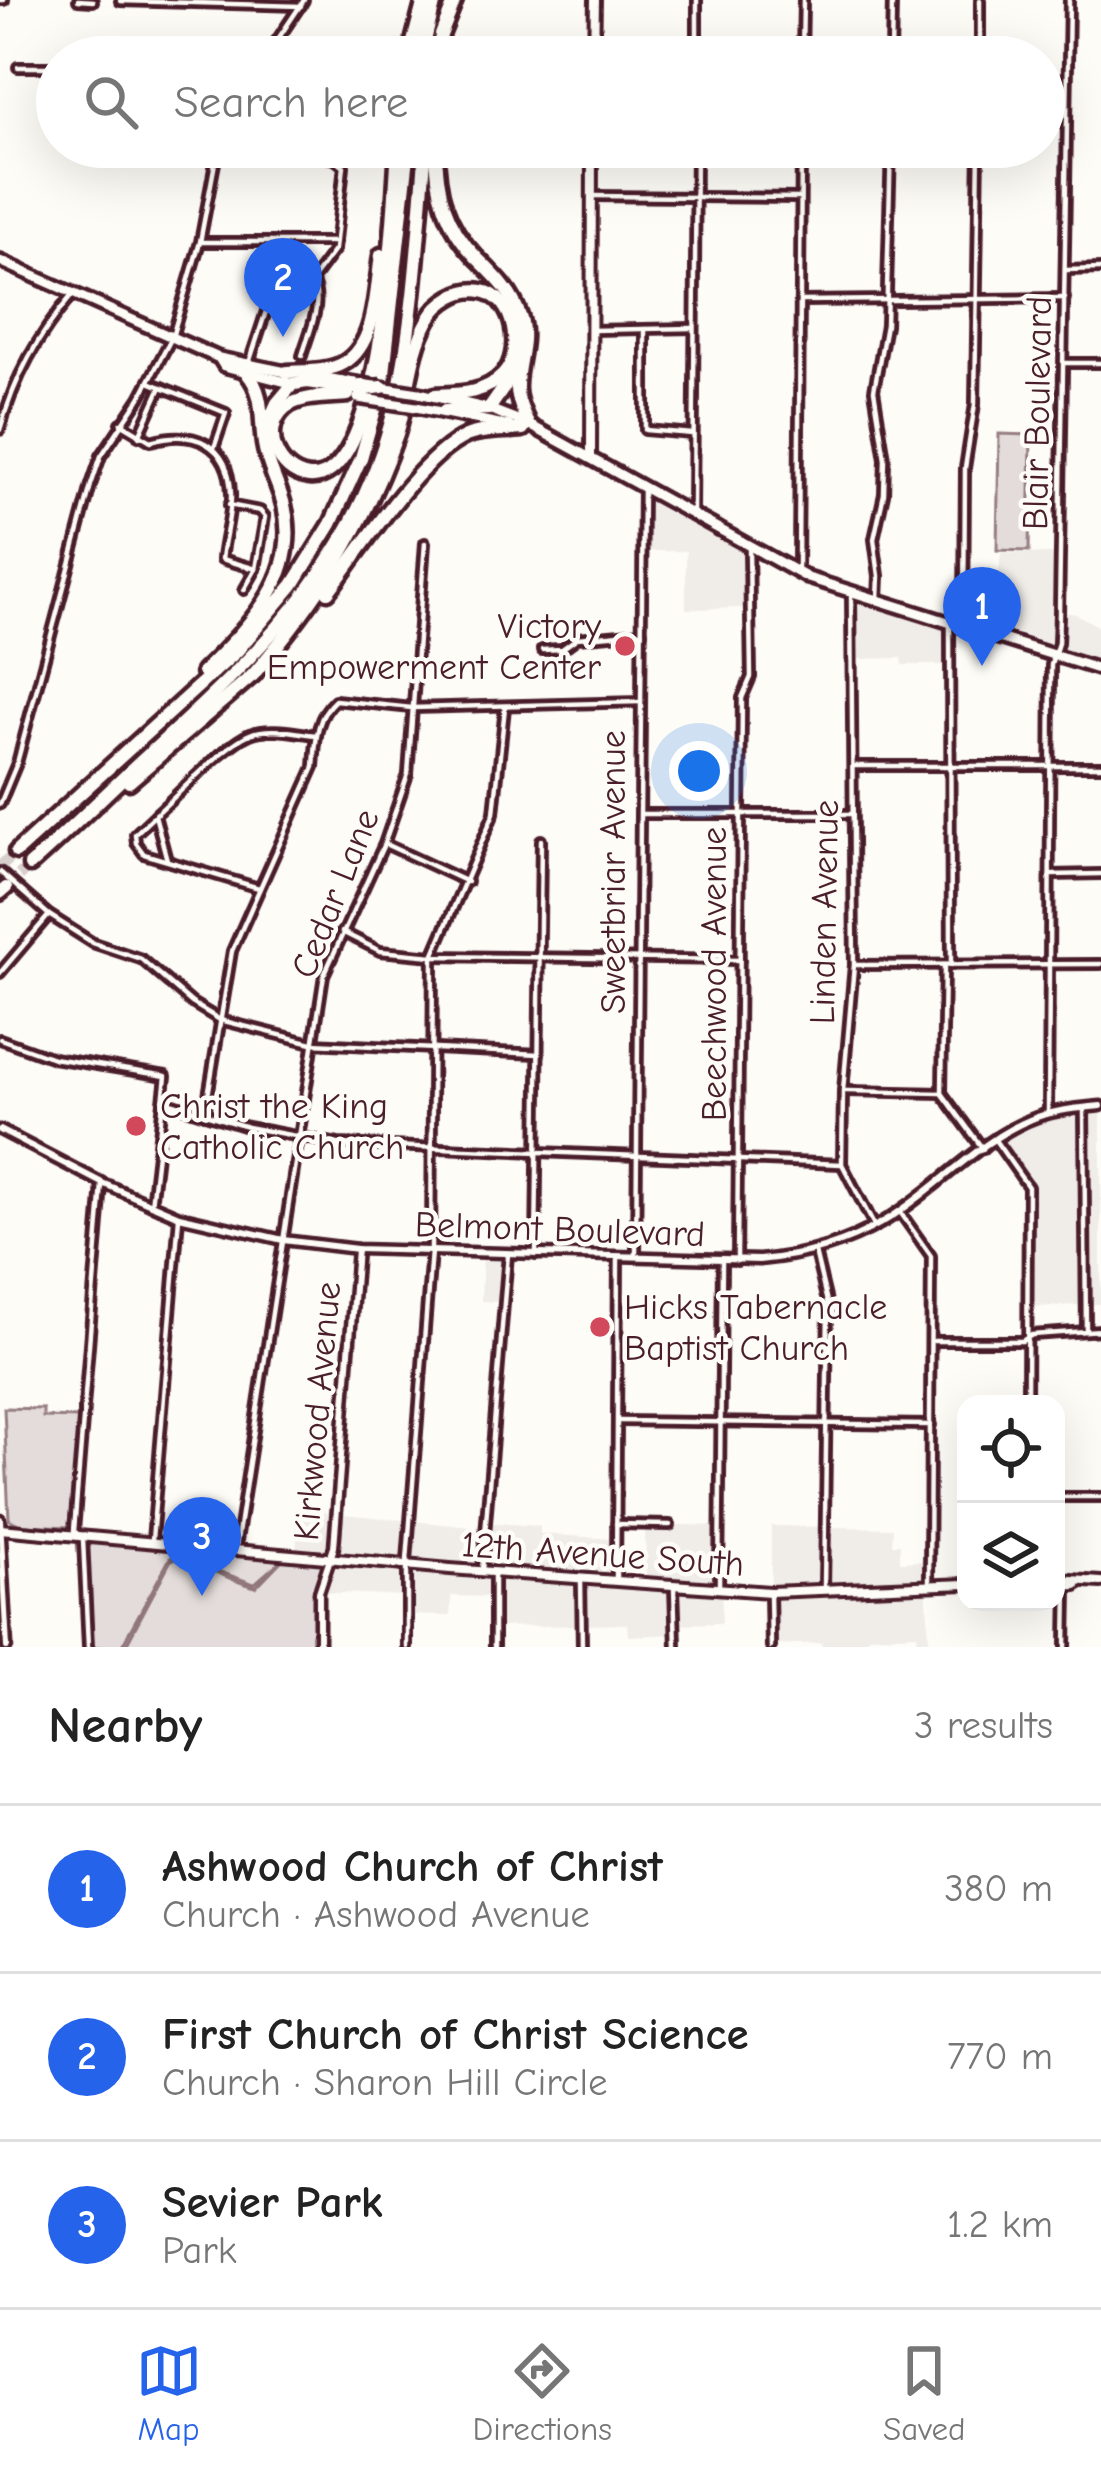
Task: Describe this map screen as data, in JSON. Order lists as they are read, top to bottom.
{
  "streets": {
    "main road": ["12th Avenue South"],
    "street": [
      "Blair Boulevard",
      "Sweetbriar Avenue",
      "Cedar Lane",
      "Linden Avenue",
      "Beechwood Avenue",
      "Belmont Boulevard",
      "Kirkwood Avenue"
    ]
  },
  "crossings": [
    ["Blair Boulevard", "Belmont Boulevard"],
    ["Sweetbriar Avenue", "Belmont Boulevard"],
    ["Cedar Lane", "Belmont Boulevard"],
    ["Cedar Lane", "12th Avenue South"],
    ["Linden Avenue", "Belmont Boulevard"],
    ["Beechwood Avenue", "Belmont Boulevard"],
    ["Belmont Boulevard", "Kirkwood Avenue"],
    ["Kirkwood Avenue", "12th Avenue South"]
  ],
  "places": ["Victory Empowerment Center", "Christ the King Catholic Church", "Hicks Tabernacle Baptist Church"],
  "page": {
    "search": "Search here",
    "pins": ["2", "1", "3"],
    "heading": ["Nearby", "3 results"],
    "list": [
      {
        "mark": "1",
        "name": "Ashwood Church of Christ",
        "note": "Church · Ashwood Avenue",
        "value": "380 m"
      },
      {
        "mark": "2",
        "name": "First Church of Christ Science",
        "note": "Church · Sharon Hill Circle",
        "value": "770 m"
      },
      {
        "mark": "3",
        "name": "Sevier Park",
        "note": "Park",
        "value": "1.2 km"
      }
    ],
    "nav": ["Map", "Directions", "Saved"]
  }
}
